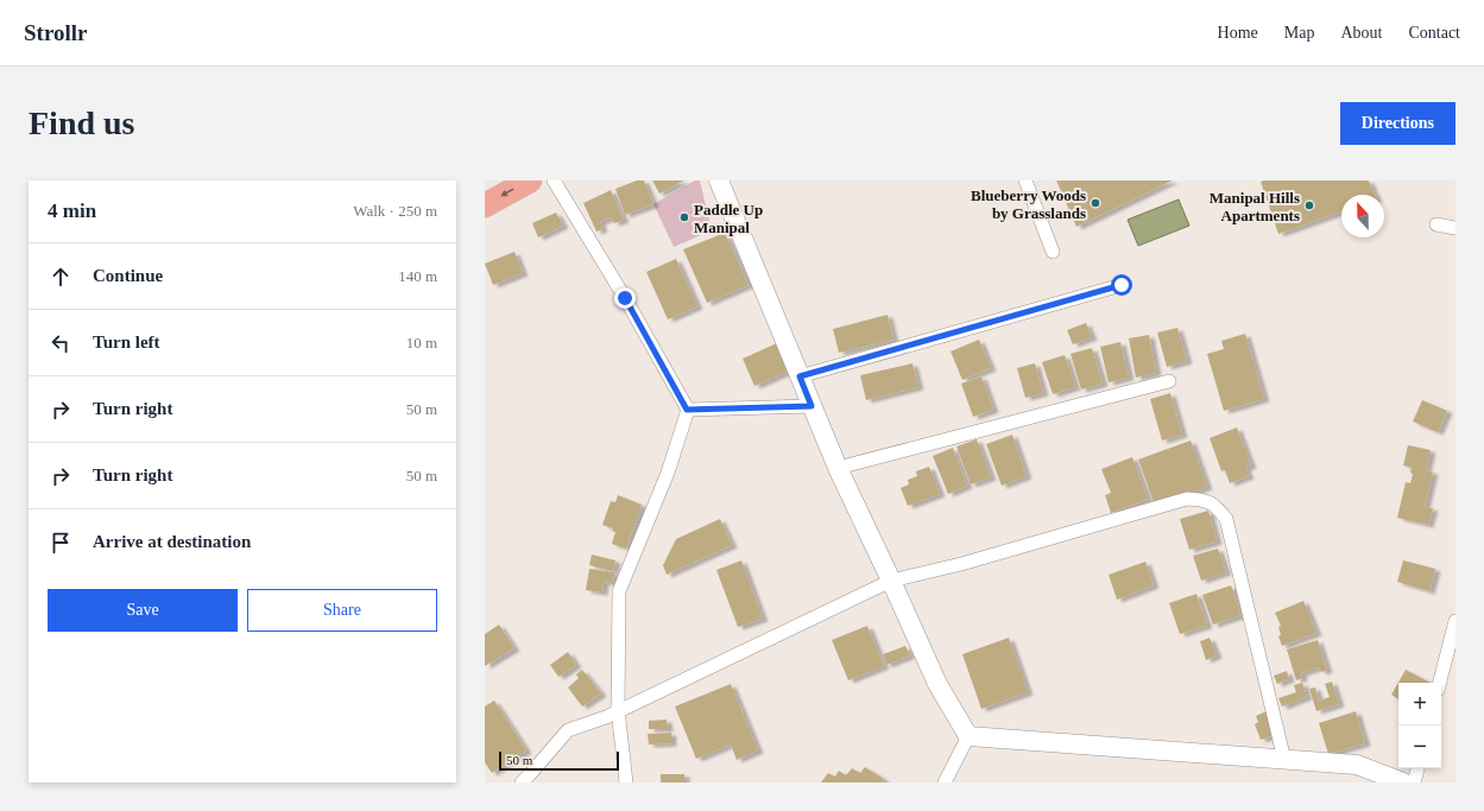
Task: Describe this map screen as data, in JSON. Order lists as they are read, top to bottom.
{
  "places": ["Blueberry Woods by Grasslands", "Manipal Hills Apartments", "Paddle Up Manipal"],
  "scale_bar": "50 m",
  "north": "top",
  "page": {
    "header": "Strollr",
    "nav": [
      "Home",
      "Map",
      "About",
      "Contact"
    ],
    "buttons": [
      "Directions",
      ["Save", "Share"]
    ],
    "title": "Find us",
    "heading": ["4 min", "Walk · 250 m"],
    "list": [
      ["Continue", "140 m"],
      ["Turn left", "10 m"],
      ["Turn right", "50 m"],
      ["Turn right", "50 m"],
      "Arrive at destination"
    ],
    "map_buttons": ["+", "−"],
    "scale": "50 m"
  }
}
